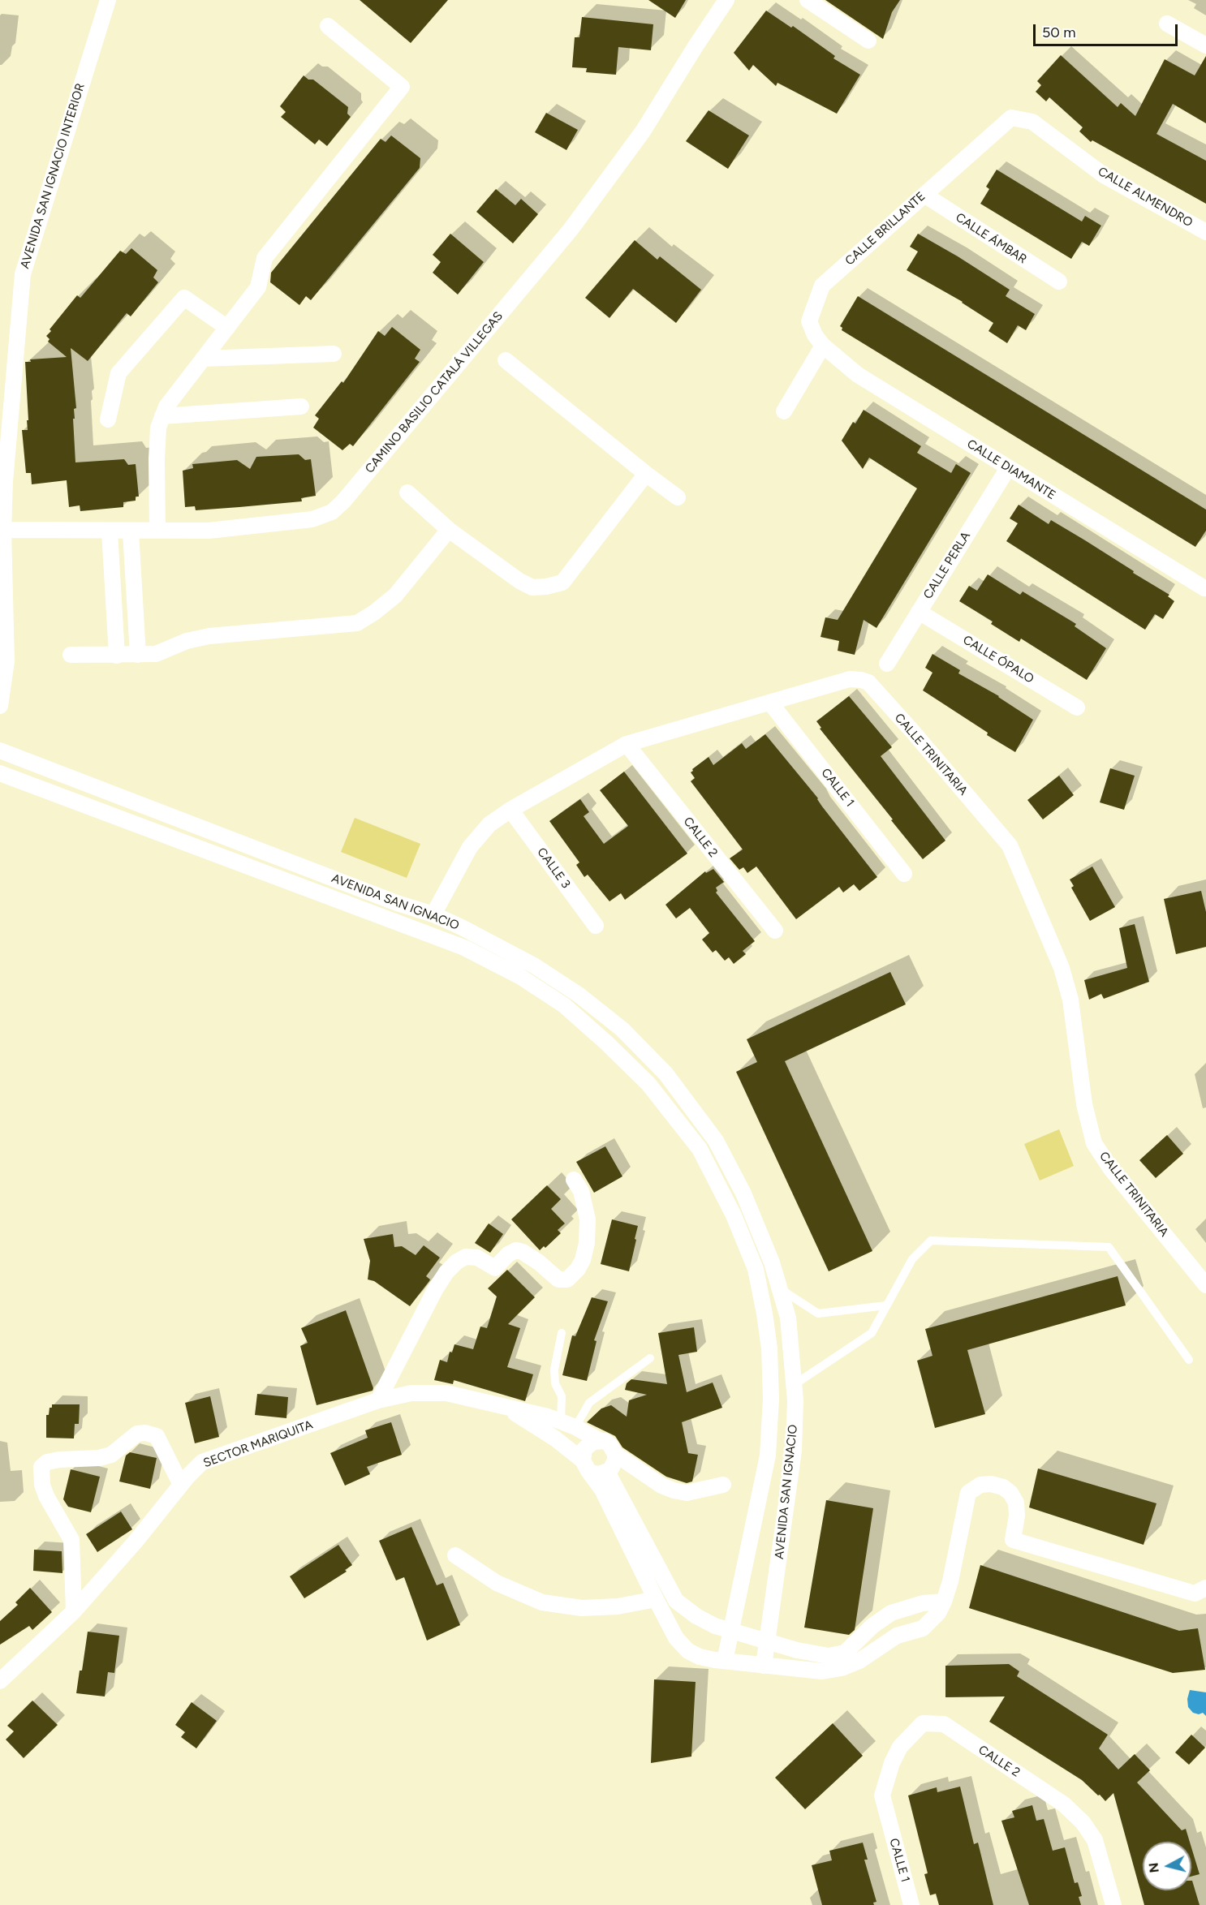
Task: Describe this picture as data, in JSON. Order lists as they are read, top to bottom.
{
  "streets": {
    "street": [
      "AVENIDA SAN IGNACIO INTERIOR",
      "CALLE ALMENDRO",
      "CALLE BRILLANTE",
      "CALLE ÁMBAR",
      "CAMINO BASILIO CATALÁ VILLEGAS",
      "CALLE DIAMANTE",
      "CALLE PERLA",
      "CALLE ÓPALO",
      "CALLE TRINITARIA",
      "CALLE 1",
      "CALLE 2",
      "CALLE 3",
      "AVENIDA SAN IGNACIO",
      "SECTOR MARIQUITA"
    ]
  },
  "crossings": [
    ["AVENIDA SAN IGNACIO INTERIOR", "CAMINO BASILIO CATALÁ VILLEGAS"],
    ["CALLE ALMENDRO", "CALLE BRILLANTE"],
    ["CALLE BRILLANTE", "CALLE ÁMBAR"],
    ["CALLE BRILLANTE", "CALLE DIAMANTE"],
    ["CALLE DIAMANTE", "CALLE PERLA"],
    ["CALLE PERLA", "CALLE ÓPALO"],
    ["CALLE TRINITARIA", "CALLE 1"],
    ["CALLE TRINITARIA", "CALLE 2"],
    ["CALLE TRINITARIA", "CALLE 3"],
    ["CALLE TRINITARIA", "AVENIDA SAN IGNACIO"],
    ["CALLE 1", "CALLE 2"]
  ],
  "scale_bar": "50 m",
  "north": "left"
}
